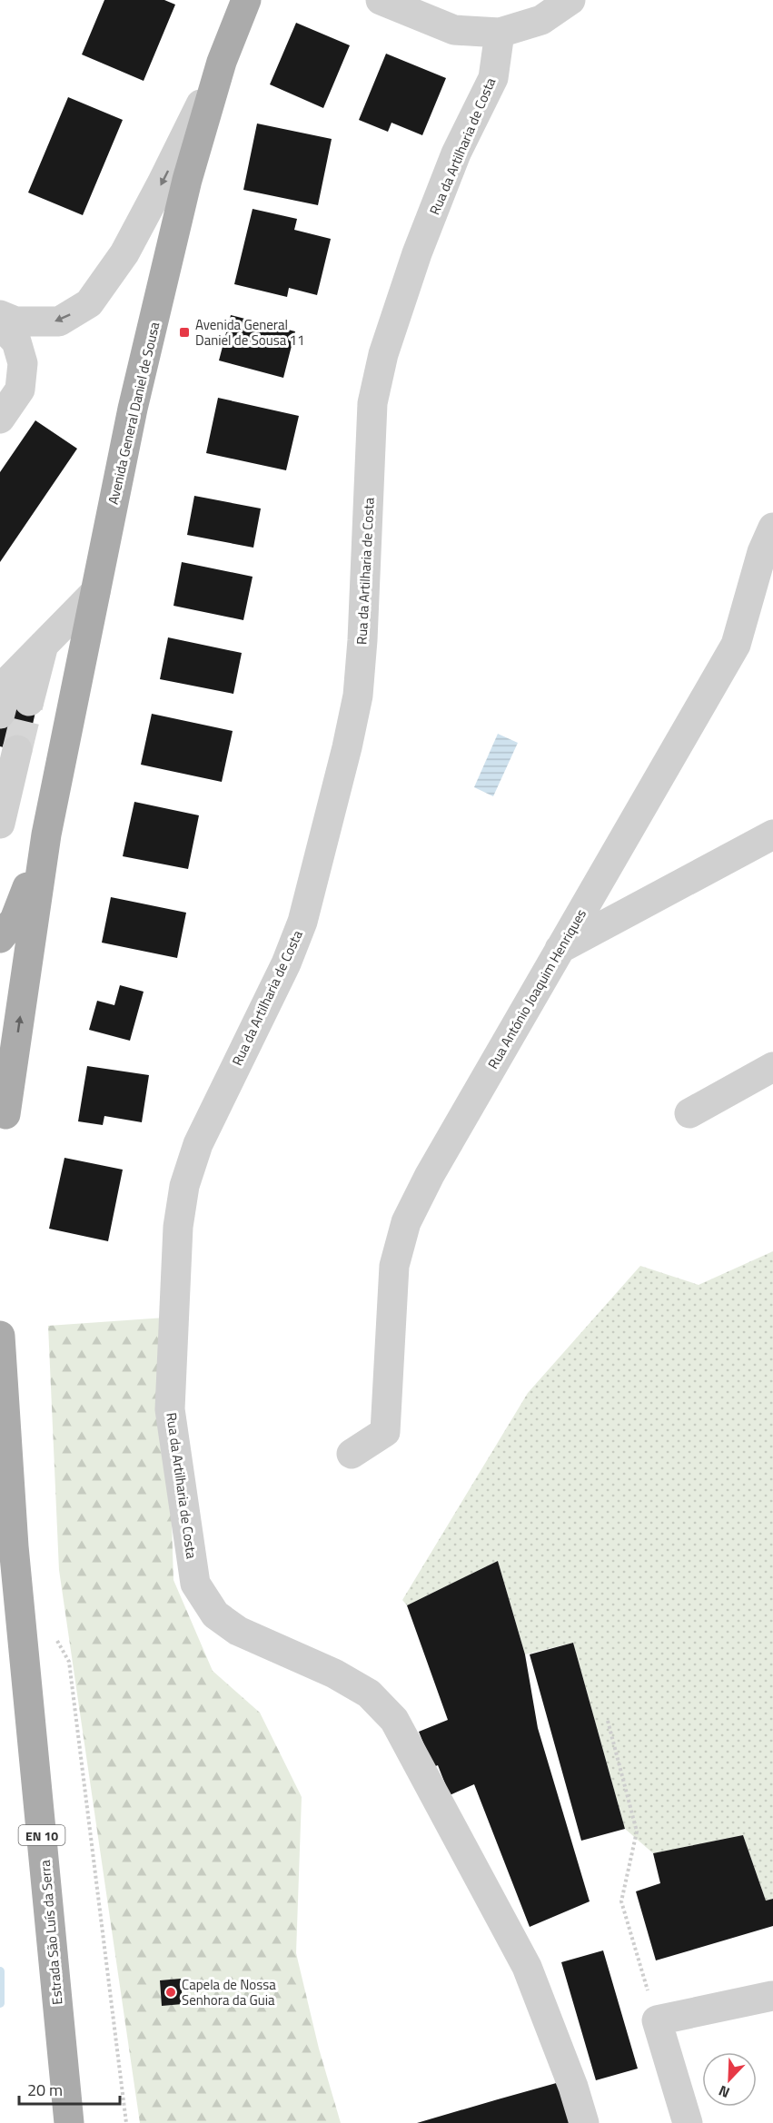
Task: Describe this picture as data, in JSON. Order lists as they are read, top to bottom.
{
  "streets": {
    "main road": ["Avenida General Daniel de Sousa", "EN 10", "Estrada São Luís da Serra"],
    "street": ["Rua da Artilharia de Costa", "Rua António Joaquim Henriques"]
  },
  "places": {
    "transit": ["Avenida General Daniel de Sousa 11"],
    "other": ["Capela de Nossa Senhora da Guia"]
  },
  "scale_bar": "20 m",
  "north": "bottom left"
}
